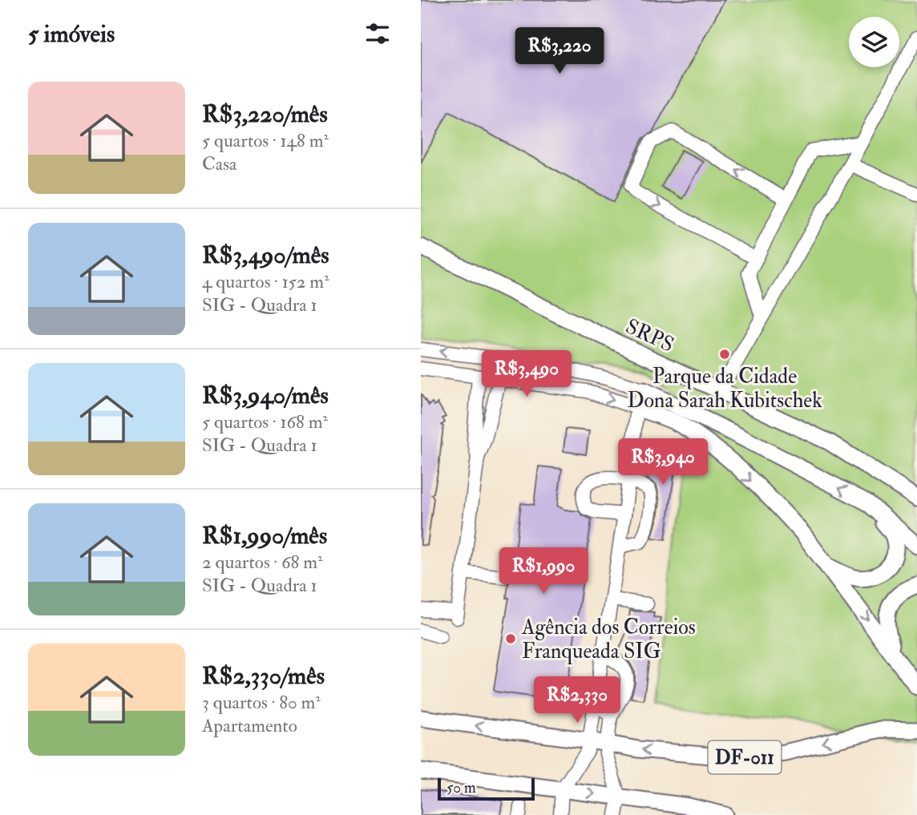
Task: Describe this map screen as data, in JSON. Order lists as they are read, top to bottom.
{
  "streets": {
    "main road": ["SRPS", "DF-011"]
  },
  "places": ["Parque da Cidade Dona Sarah Kubitschek", "Agência dos Correios Franqueada SIG"],
  "scale_bar": "50 m",
  "page": {
    "heading": "5 imóveis",
    "price": [
      "R$3,220",
      "R$3,490",
      "R$3,940",
      "R$1,990",
      "R$2,330"
    ],
    "list": [
      {
        "name": "R$3,220/mês",
        "note": "5 quartos · 148 m² · Casa"
      },
      {
        "name": "R$3,490/mês",
        "note": "4 quartos · 152 m² · SIG - Quadra 1"
      },
      {
        "name": "R$3,940/mês",
        "note": "5 quartos · 168 m² · SIG - Quadra 1"
      },
      {
        "name": "R$1,990/mês",
        "note": "2 quartos · 68 m² · SIG - Quadra 1"
      },
      {
        "name": "R$2,330/mês",
        "note": "3 quartos · 80 m² · Apartamento"
      }
    ],
    "scale": "50 m"
  }
}
